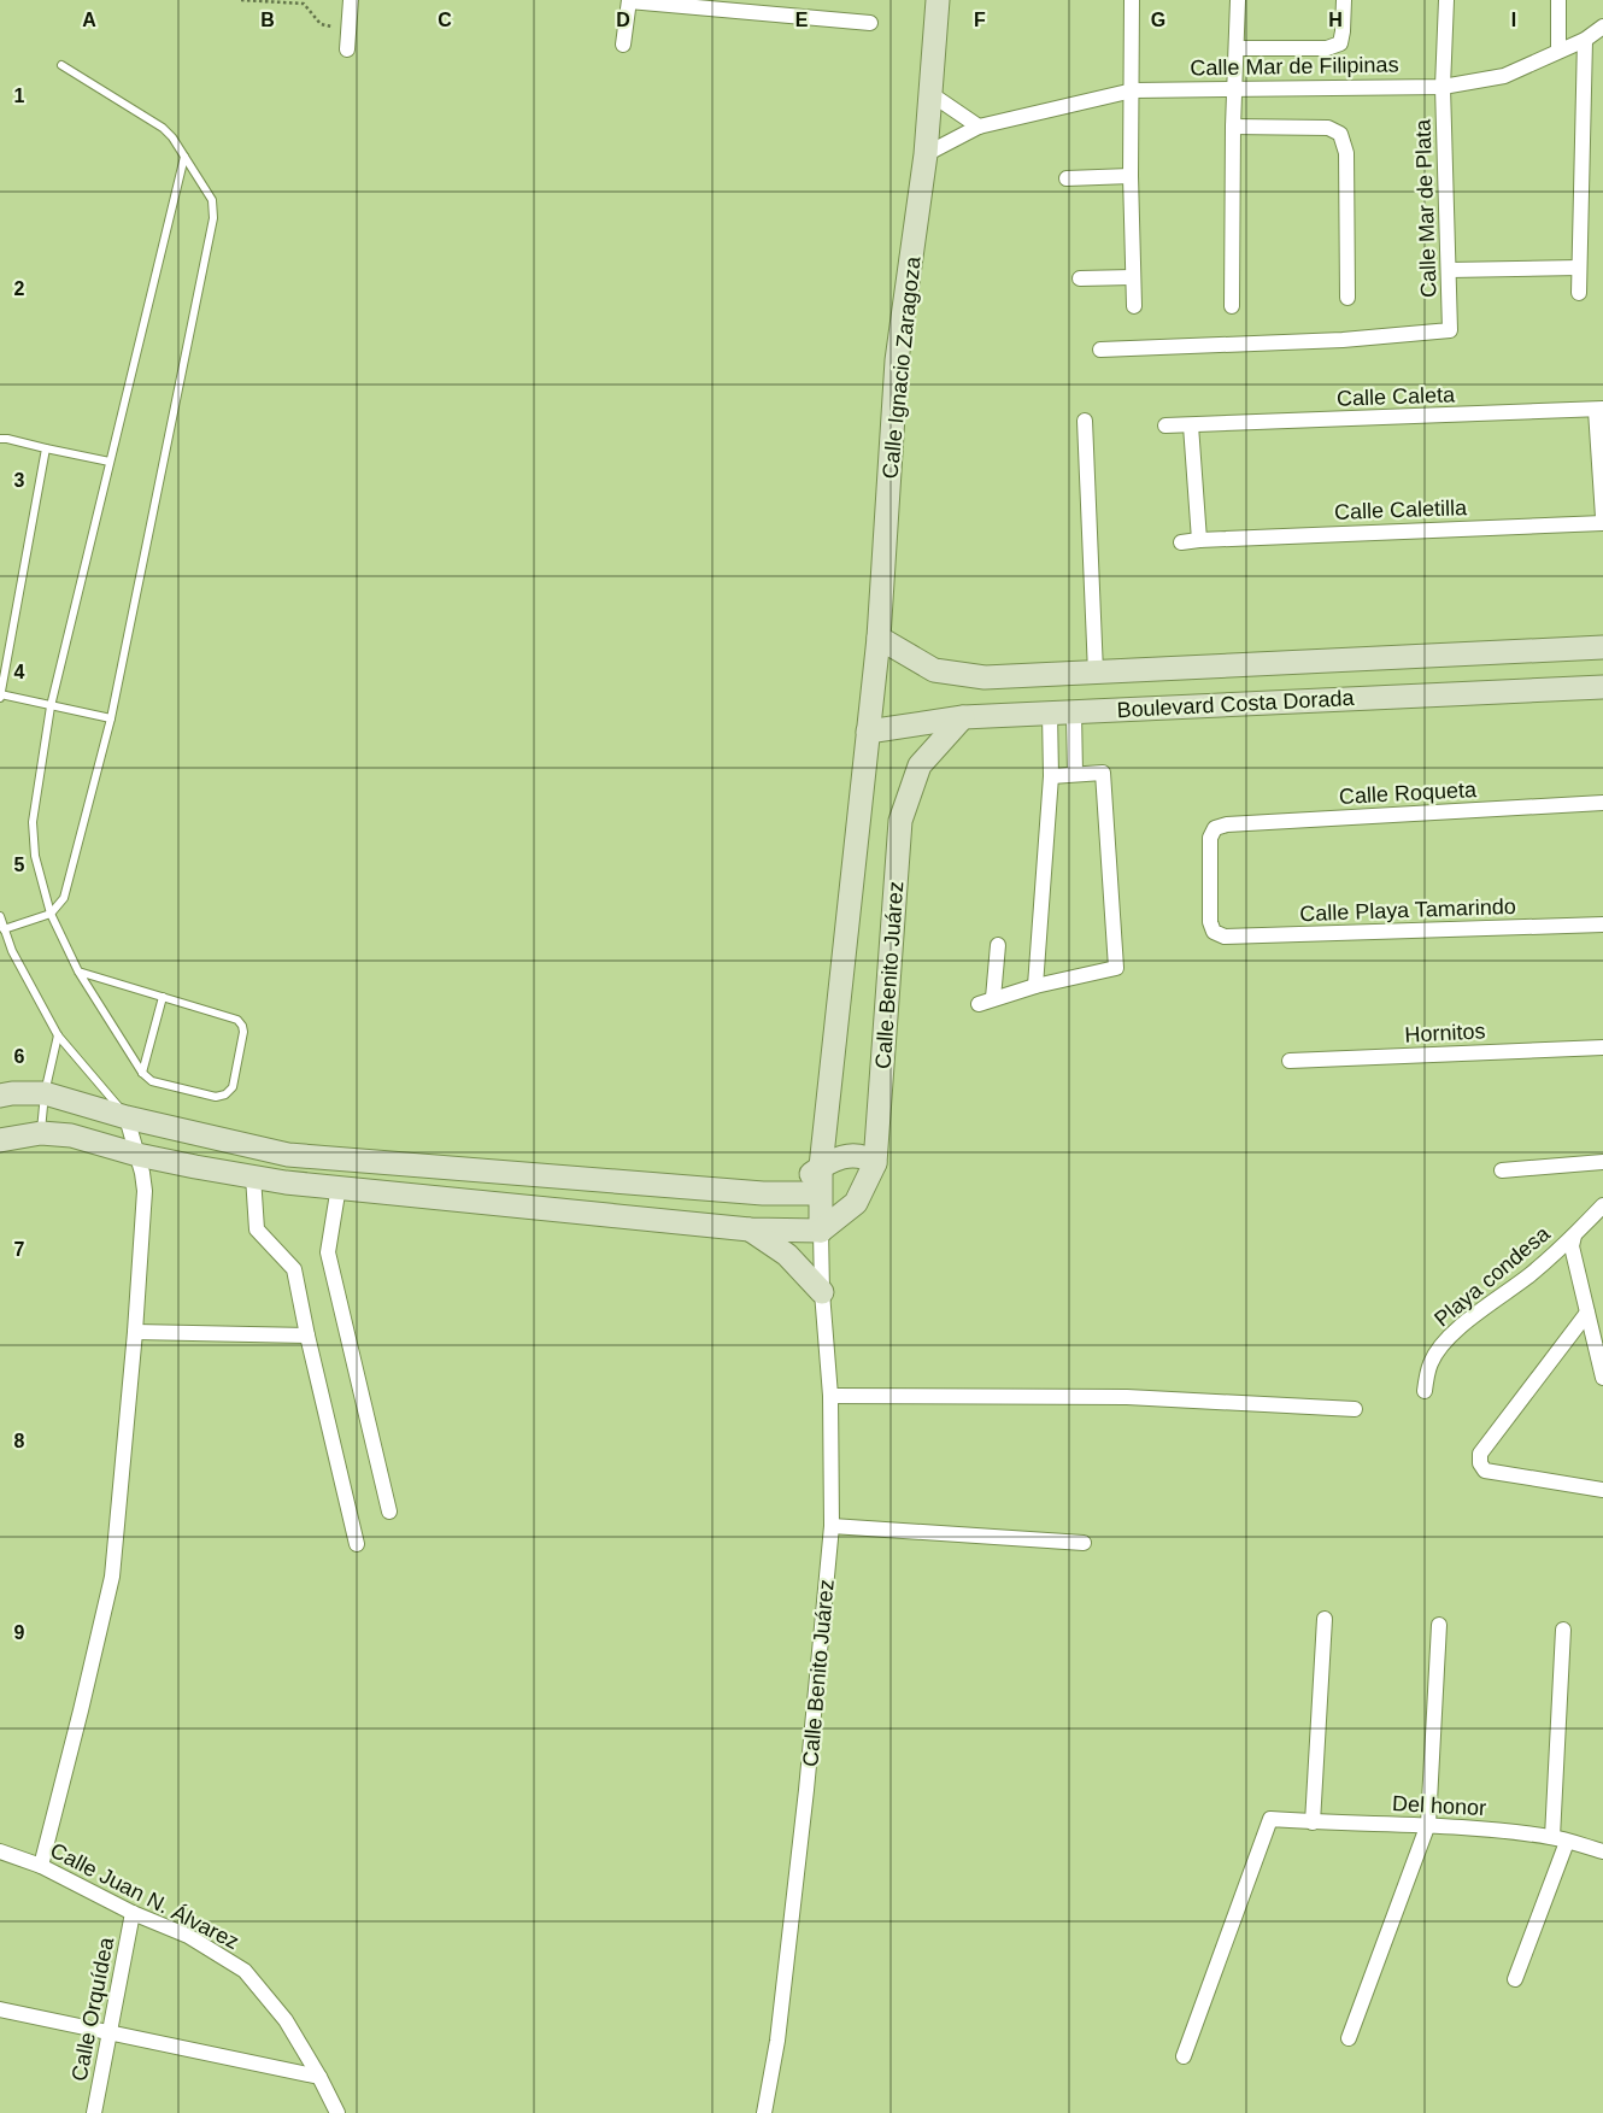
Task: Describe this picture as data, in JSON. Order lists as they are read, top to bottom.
{
  "streets": {
    "main road": ["Calle Ignacio Zaragoza", "Boulevard Costa Dorada", "Calle Benito Juárez"],
    "street": [
      "Calle Mar de Filipinas",
      "Calle Mar de Plata",
      "Calle Caleta",
      "Calle Caletilla",
      "Calle Roqueta",
      "Calle Playa Tamarindo",
      "Hornitos",
      "Playa condesa",
      "Del honor",
      "Calle Juan N. Álvarez",
      "Calle Orquídea"
    ]
  },
  "crossings": [
    ["Calle Mar de Filipinas", "Calle Mar de Plata"],
    ["Calle Mar de Filipinas", "Calle Ignacio Zaragoza"],
    ["Calle Ignacio Zaragoza", "Boulevard Costa Dorada"],
    ["Calle Ignacio Zaragoza", "Calle Benito Juárez"],
    ["Boulevard Costa Dorada", "Calle Benito Juárez"],
    ["Calle Roqueta", "Calle Playa Tamarindo"],
    ["Calle Juan N. Álvarez", "Calle Orquídea"]
  ],
  "grid": {
    "columns": [
      "A",
      "B",
      "C",
      "D",
      "E",
      "F",
      "G",
      "H",
      "I"
    ],
    "rows": [
      "1",
      "2",
      "3",
      "4",
      "5",
      "6",
      "7",
      "8",
      "9"
    ]
  }
}
